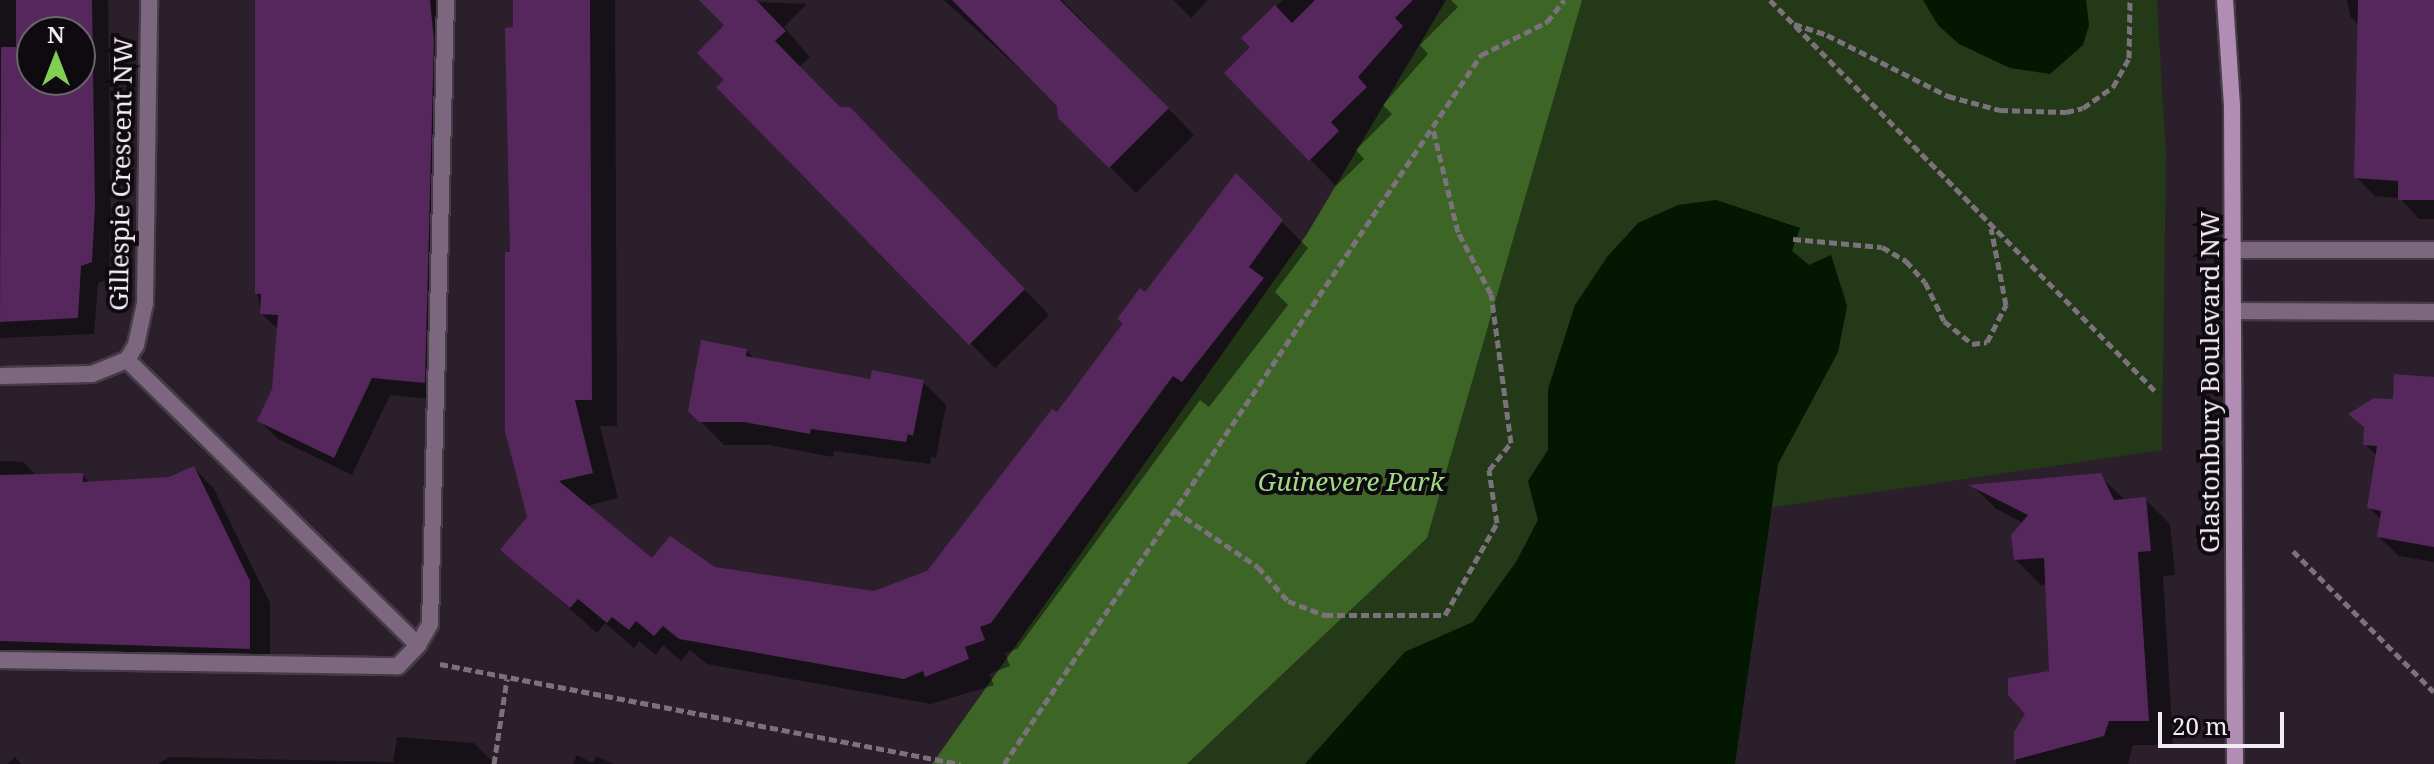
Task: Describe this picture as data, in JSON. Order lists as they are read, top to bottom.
{
  "streets": {
    "street": ["Gillespie Crescent NW", "Glastonbury Boulevard NW"]
  },
  "parks": ["Guinevere Park"],
  "scale_bar": "20 m",
  "north": "top"
}
